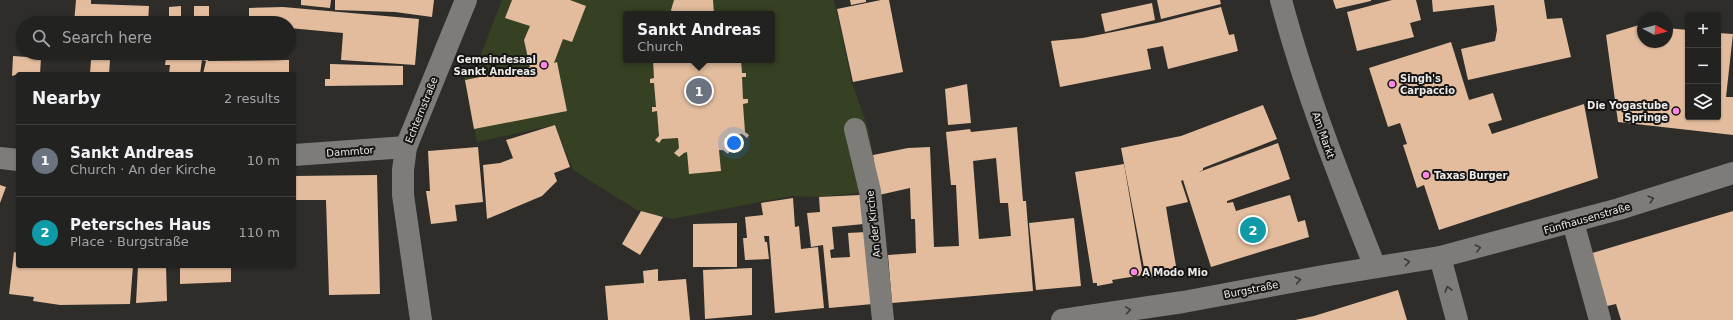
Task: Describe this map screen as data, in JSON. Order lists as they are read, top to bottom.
{
  "streets": {
    "street": [
      "Echternstraße",
      "Am Markt",
      "Dammtor",
      "Fünfhausenstraße",
      "An der Kirche",
      "Burgstraße"
    ]
  },
  "crossings": [
    ["Echternstraße", "Dammtor"],
    ["Am Markt", "Burgstraße"],
    ["Fünfhausenstraße", "Burgstraße"]
  ],
  "one_way": ["Fünfhausenstraße", "Burgstraße"],
  "places": [
    "Gemeindesaal Sankt Andreas",
    "Singh's Carpaccio",
    "Die Yogastube Springe",
    "Taxas Burger",
    "A Modo Mio"
  ],
  "north": "right",
  "page": {
    "popup": ["Sankt Andreas", "Church"],
    "map_buttons": ["+", "−"],
    "search": "Search here",
    "heading": ["Nearby", "2 results"],
    "pins": ["1", "2"],
    "list": [
      {
        "mark": "1",
        "name": "Sankt Andreas",
        "note": "Church · An der Kirche",
        "value": "10 m"
      },
      {
        "mark": "2",
        "name": "Petersches Haus",
        "note": "Place · Burgstraße",
        "value": "110 m"
      }
    ]
  }
}
